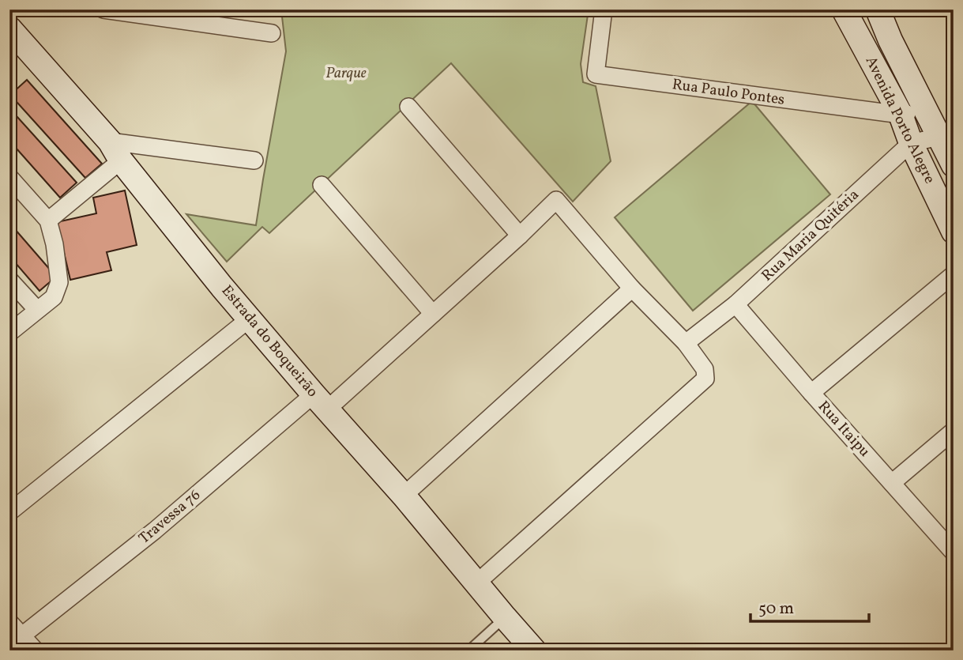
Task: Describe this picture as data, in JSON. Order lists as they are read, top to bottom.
{
  "streets": {
    "street": [
      "Rua Paulo Pontes",
      "Avenida Porto Alegre",
      "Rua Maria Quitéria",
      "Estrada do Boqueirão",
      "Rua Itaipu",
      "Travessa 76"
    ]
  },
  "crossings": [
    ["Rua Paulo Pontes", "Avenida Porto Alegre"],
    ["Avenida Porto Alegre", "Rua Maria Quitéria"],
    ["Rua Maria Quitéria", "Rua Itaipu"],
    ["Estrada do Boqueirão", "Travessa 76"]
  ],
  "parks": ["Parque"],
  "scale_bar": "50 m"
}
